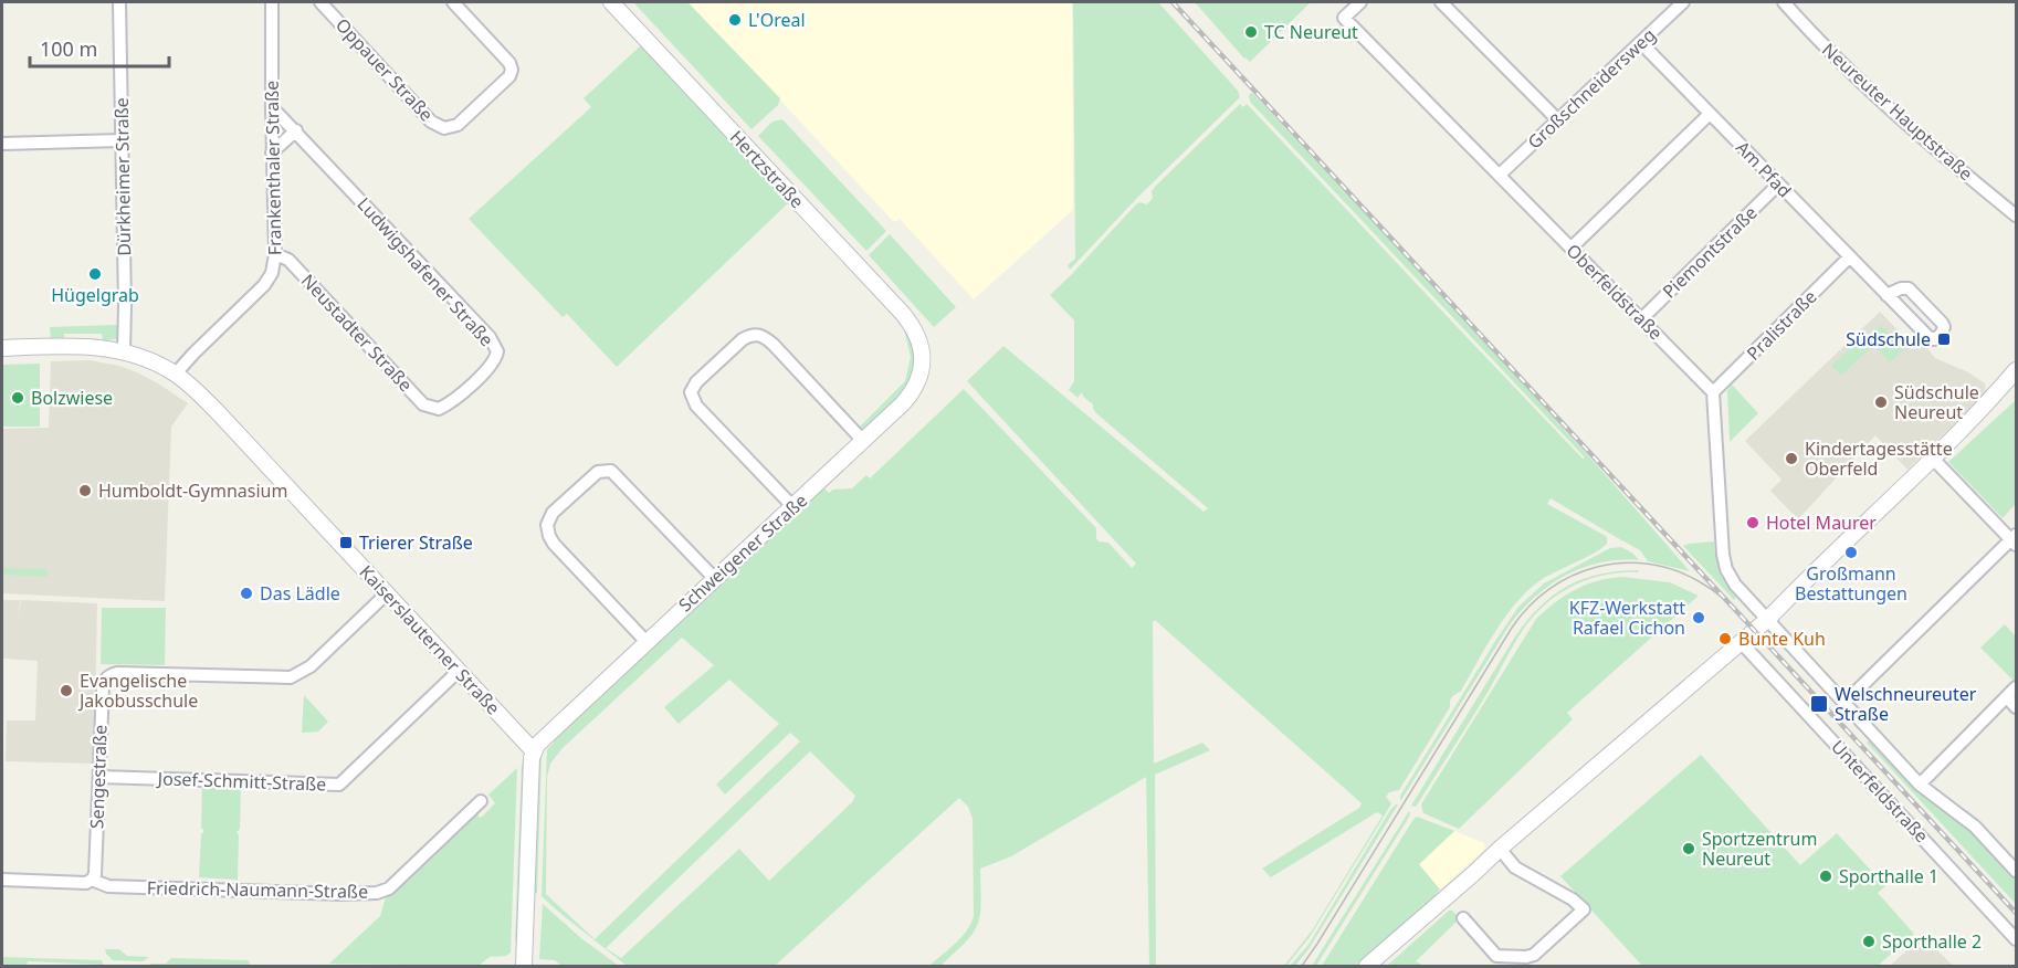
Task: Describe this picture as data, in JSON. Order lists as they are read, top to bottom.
{
  "streets": {
    "main road": ["Hertzstraße", "Schweigener Straße", "Kaiserslauterner Straße"],
    "street": [
      "Oppauer Straße",
      "Großschneidersweg",
      "Neureuter Hauptstraße",
      "Frankenthaler Straße",
      "Am Pfad",
      "Dürkheimer Straße",
      "Piemontstraße",
      "Ludwigshafener Straße",
      "Oberfeldstraße",
      "Pralistraße",
      "Neustadter Straße",
      "Sengestraße",
      "Josef-Schmitt-Straße",
      "Unterfeldstraße",
      "Friedrich-Naumann-Straße"
    ]
  },
  "crossings": [
    ["Großschneidersweg", "Am Pfad"],
    ["Großschneidersweg", "Oberfeldstraße"],
    ["Frankenthaler Straße", "Ludwigshafener Straße"],
    ["Frankenthaler Straße", "Neustadter Straße"],
    ["Frankenthaler Straße", "Kaiserslauterner Straße"],
    ["Hertzstraße", "Schweigener Straße"],
    ["Am Pfad", "Piemontstraße"],
    ["Am Pfad", "Pralistraße"],
    ["Dürkheimer Straße", "Kaiserslauterner Straße"],
    ["Piemontstraße", "Oberfeldstraße"],
    ["Ludwigshafener Straße", "Neustadter Straße"],
    ["Oberfeldstraße", "Pralistraße"],
    ["Schweigener Straße", "Kaiserslauterner Straße"],
    ["Kaiserslauterner Straße", "Sengestraße"],
    ["Kaiserslauterner Straße", "Josef-Schmitt-Straße"],
    ["Sengestraße", "Josef-Schmitt-Straße"],
    ["Sengestraße", "Friedrich-Naumann-Straße"]
  ],
  "places": {
    "other": [
      "L'Oreal",
      "TC Neureut",
      "Hügelgrab",
      "Bolzwiese",
      "Südschule Neureut",
      "Kindertagesstätte Oberfeld",
      "Humboldt-Gymnasium",
      "Hotel Maurer",
      "Großmann Bestattungen",
      "Das Lädle",
      "KFZ-Werkstatt Rafael Cichon",
      "Bunte Kuh",
      "Evangelische Jakobusschule",
      "Sportzentrum Neureut",
      "Sporthalle 1",
      "Sporthalle 2"
    ],
    "transit": ["Südschule", "Trierer Straße", "Welschneureuter Straße"]
  },
  "scale_bar": "100 m"
}
